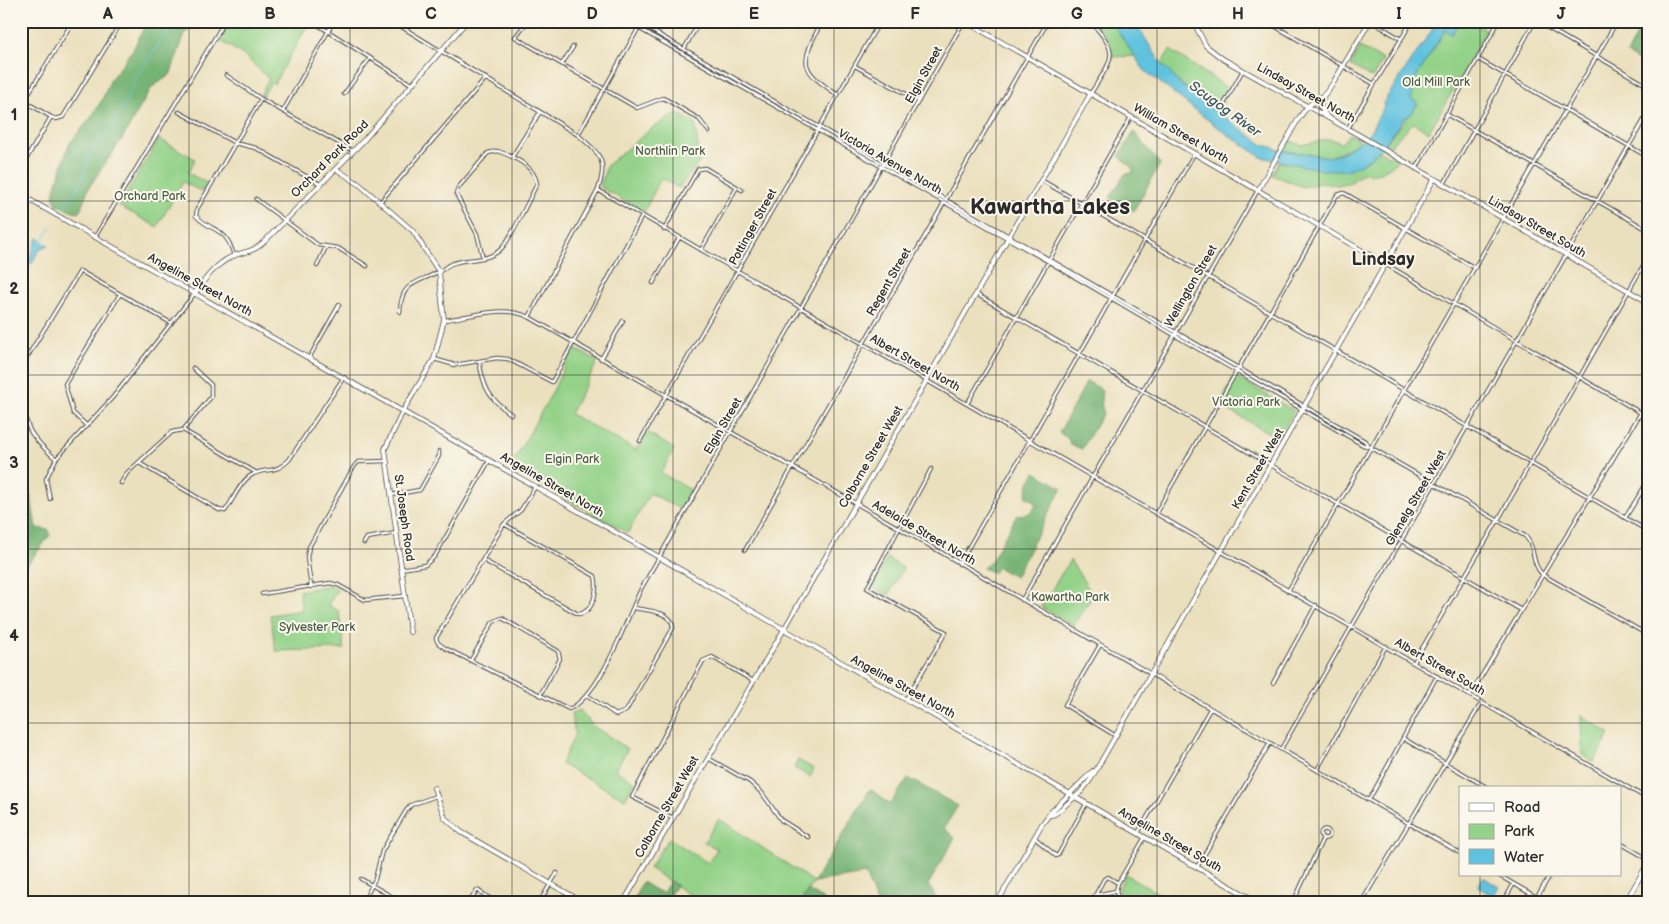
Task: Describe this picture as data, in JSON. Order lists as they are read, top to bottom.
{
  "streets": {
    "main road": [
      "Lindsay Street North",
      "William Street North",
      "Orchard Park Road",
      "Lindsay Street South",
      "Angeline Street North",
      "Wellington Street",
      "Colborne Street West",
      "Kent Street West",
      "St. Joseph Road",
      "Angeline Street South"
    ],
    "street": [
      "Elgin Street",
      "Victoria Avenue North",
      "Pottinger Street",
      "Regent Street",
      "Albert Street North",
      "Glenelg Street West",
      "Adelaide Street North",
      "Albert Street South"
    ]
  },
  "crossings": [
    ["Elgin Street", "William Street North"],
    ["Elgin Street", "Victoria Avenue North"],
    ["Elgin Street", "Angeline Street North"],
    ["Elgin Street", "Albert Street North"],
    ["Elgin Street", "Adelaide Street North"],
    ["Lindsay Street North", "Lindsay Street South"],
    ["Lindsay Street North", "Wellington Street"],
    ["William Street North", "Regent Street"],
    ["William Street North", "Wellington Street"],
    ["William Street North", "Colborne Street West"],
    ["William Street North", "Kent Street West"],
    ["Orchard Park Road", "Angeline Street North"],
    ["Victoria Avenue North", "Pottinger Street"],
    ["Victoria Avenue North", "Regent Street"],
    ["Victoria Avenue North", "Wellington Street"],
    ["Victoria Avenue North", "Colborne Street West"],
    ["Victoria Avenue North", "Kent Street West"],
    ["Victoria Avenue North", "Glenelg Street West"],
    ["Pottinger Street", "Albert Street North"],
    ["Pottinger Street", "Adelaide Street North"],
    ["Lindsay Street South", "Kent Street West"],
    ["Lindsay Street South", "Glenelg Street West"],
    ["Regent Street", "Albert Street North"],
    ["Regent Street", "Adelaide Street North"],
    ["Angeline Street North", "Colborne Street West"],
    ["Angeline Street North", "Kent Street West"],
    ["Angeline Street North", "St. Joseph Road"],
    ["Angeline Street North", "Angeline Street South"],
    ["Wellington Street", "Albert Street North"],
    ["Wellington Street", "Adelaide Street North"],
    ["Albert Street North", "Colborne Street West"],
    ["Albert Street North", "Kent Street West"],
    ["Albert Street North", "Albert Street South"],
    ["Colborne Street West", "Adelaide Street North"],
    ["Kent Street West", "Adelaide Street North"],
    ["Kent Street West", "Albert Street South"],
    ["Kent Street West", "Angeline Street South"],
    ["Glenelg Street West", "Adelaide Street North"],
    ["Glenelg Street West", "Albert Street South"],
    ["St. Joseph Road", "Adelaide Street North"]
  ],
  "districts": ["Kawartha Lakes", "Lindsay"],
  "water": ["Scugog River"],
  "parks": [
    "Old Mill Park",
    "Northlin Park",
    "Orchard Park",
    "Victoria Park",
    "Elgin Park",
    "Kawartha Park",
    "Sylvester Park"
  ],
  "legend": ["Road", "Park", "Water"],
  "grid": {
    "columns": [
      "A",
      "B",
      "C",
      "D",
      "E",
      "F",
      "G",
      "H",
      "I",
      "J"
    ],
    "rows": [
      "1",
      "2",
      "3",
      "4",
      "5"
    ]
  }
}
